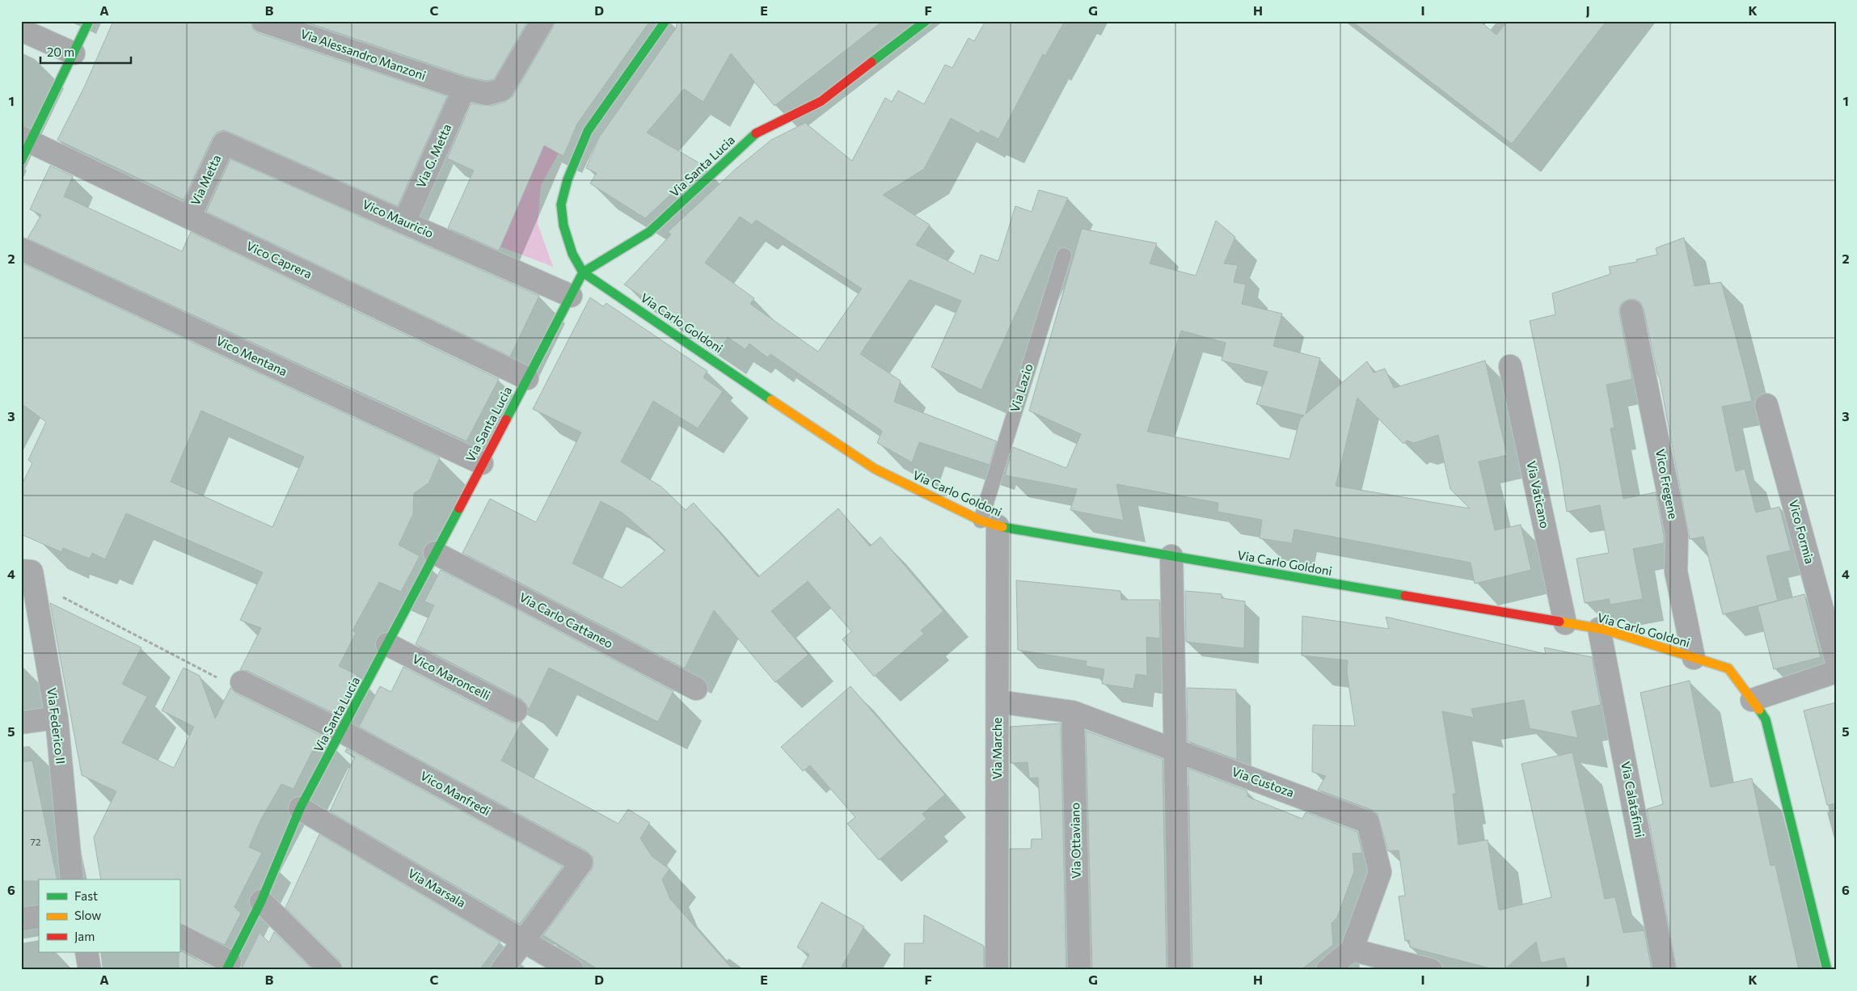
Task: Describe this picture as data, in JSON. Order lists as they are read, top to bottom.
{
  "streets": {
    "street": [
      "Via Alessandro Manzoni",
      "Via G. Metta",
      "Via Santa Lucia",
      "Via Metta",
      "Vico Mauricio",
      "Vico Caprera",
      "Via Carlo Goldoni",
      "Vico Mentana",
      "Vico Fregene",
      "Via Vaticano",
      "Vico Formia",
      "Via Carlo Cattaneo",
      "Vico Maroncelli",
      "Via Federico II",
      "Via Marche",
      "Via Custoza",
      "Vico Manfredi",
      "Via Calatafimi",
      "Via Ottaviano",
      "Via Marsala"
    ],
    "lane": ["Via Lazio"]
  },
  "crossings": [
    ["Via Alessandro Manzoni", "Via G. Metta"],
    ["Via G. Metta", "Vico Mauricio"],
    ["Via Santa Lucia", "Vico Mauricio"],
    ["Via Santa Lucia", "Vico Caprera"],
    ["Via Santa Lucia", "Via Carlo Goldoni"],
    ["Via Santa Lucia", "Vico Mentana"],
    ["Via Santa Lucia", "Via Carlo Cattaneo"],
    ["Via Santa Lucia", "Vico Maroncelli"],
    ["Via Santa Lucia", "Vico Manfredi"],
    ["Via Santa Lucia", "Via Marsala"],
    ["Via Metta", "Vico Mauricio"],
    ["Via Metta", "Vico Caprera"],
    ["Via Carlo Goldoni", "Via Lazio"],
    ["Via Carlo Goldoni", "Vico Fregene"],
    ["Via Carlo Goldoni", "Via Vaticano"],
    ["Via Carlo Goldoni", "Via Marche"],
    ["Via Carlo Goldoni", "Via Calatafimi"],
    ["Via Lazio", "Via Marche"],
    ["Via Marche", "Via Custoza"],
    ["Via Custoza", "Via Ottaviano"],
    ["Vico Manfredi", "Via Marsala"]
  ],
  "house_numbers": ["72"],
  "legend": ["Fast", "Slow", "Jam"],
  "scale_bar": "20 m",
  "grid": {
    "columns": [
      "A",
      "B",
      "C",
      "D",
      "E",
      "F",
      "G",
      "H",
      "I",
      "J",
      "K"
    ],
    "rows": [
      "1",
      "2",
      "3",
      "4",
      "5",
      "6"
    ]
  }
}
